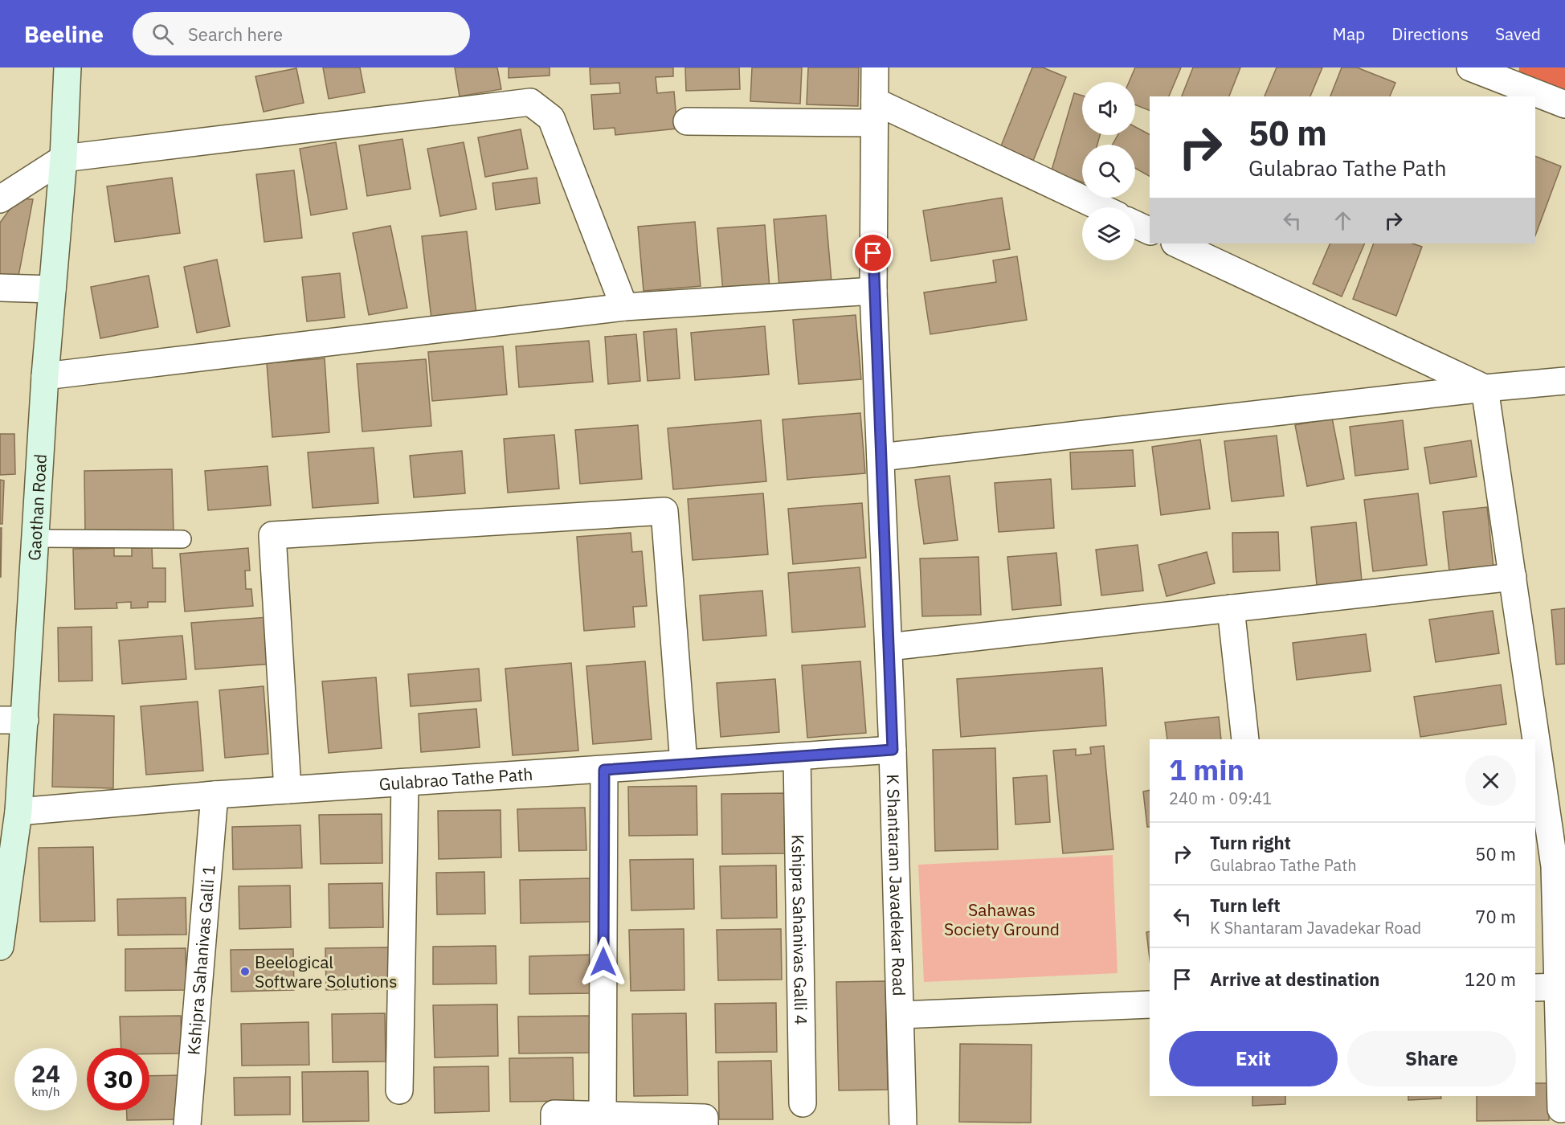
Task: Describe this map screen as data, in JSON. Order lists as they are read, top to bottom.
{
  "streets": {
    "street": [
      "Gaothan Road",
      "Gulabrao Tathe Path",
      "K Shantaram Javadekar Road",
      "Kshipra Sahanivas Galli 4",
      "Kshipra Sahanivas Galli 1"
    ]
  },
  "crossings": [
    ["Gaothan Road", "Gulabrao Tathe Path"],
    ["Gulabrao Tathe Path", "K Shantaram Javadekar Road"],
    ["Gulabrao Tathe Path", "Kshipra Sahanivas Galli 4"],
    ["Gulabrao Tathe Path", "Kshipra Sahanivas Galli 1"]
  ],
  "parks": ["Sahawas Society Ground"],
  "places": ["Beelogical Software Solutions"],
  "page": {
    "header": "Beeline",
    "search": "Search here",
    "nav": ["Map", "Directions", "Saved"],
    "turn": ["50 m", "Gulabrao Tathe Path"],
    "heading": ["1 min", "240 m · 09:41"],
    "list": [
      {
        "name": "Turn right",
        "note": "Gulabrao Tathe Path",
        "value": "50 m"
      },
      {
        "name": "Turn left",
        "note": "K Shantaram Javadekar Road",
        "value": "70 m"
      },
      {
        "name": "Arrive at destination",
        "value": "120 m"
      }
    ],
    "buttons": ["Exit", "Share"],
    "speed": "24 km/h",
    "limit": "30"
  }
}
